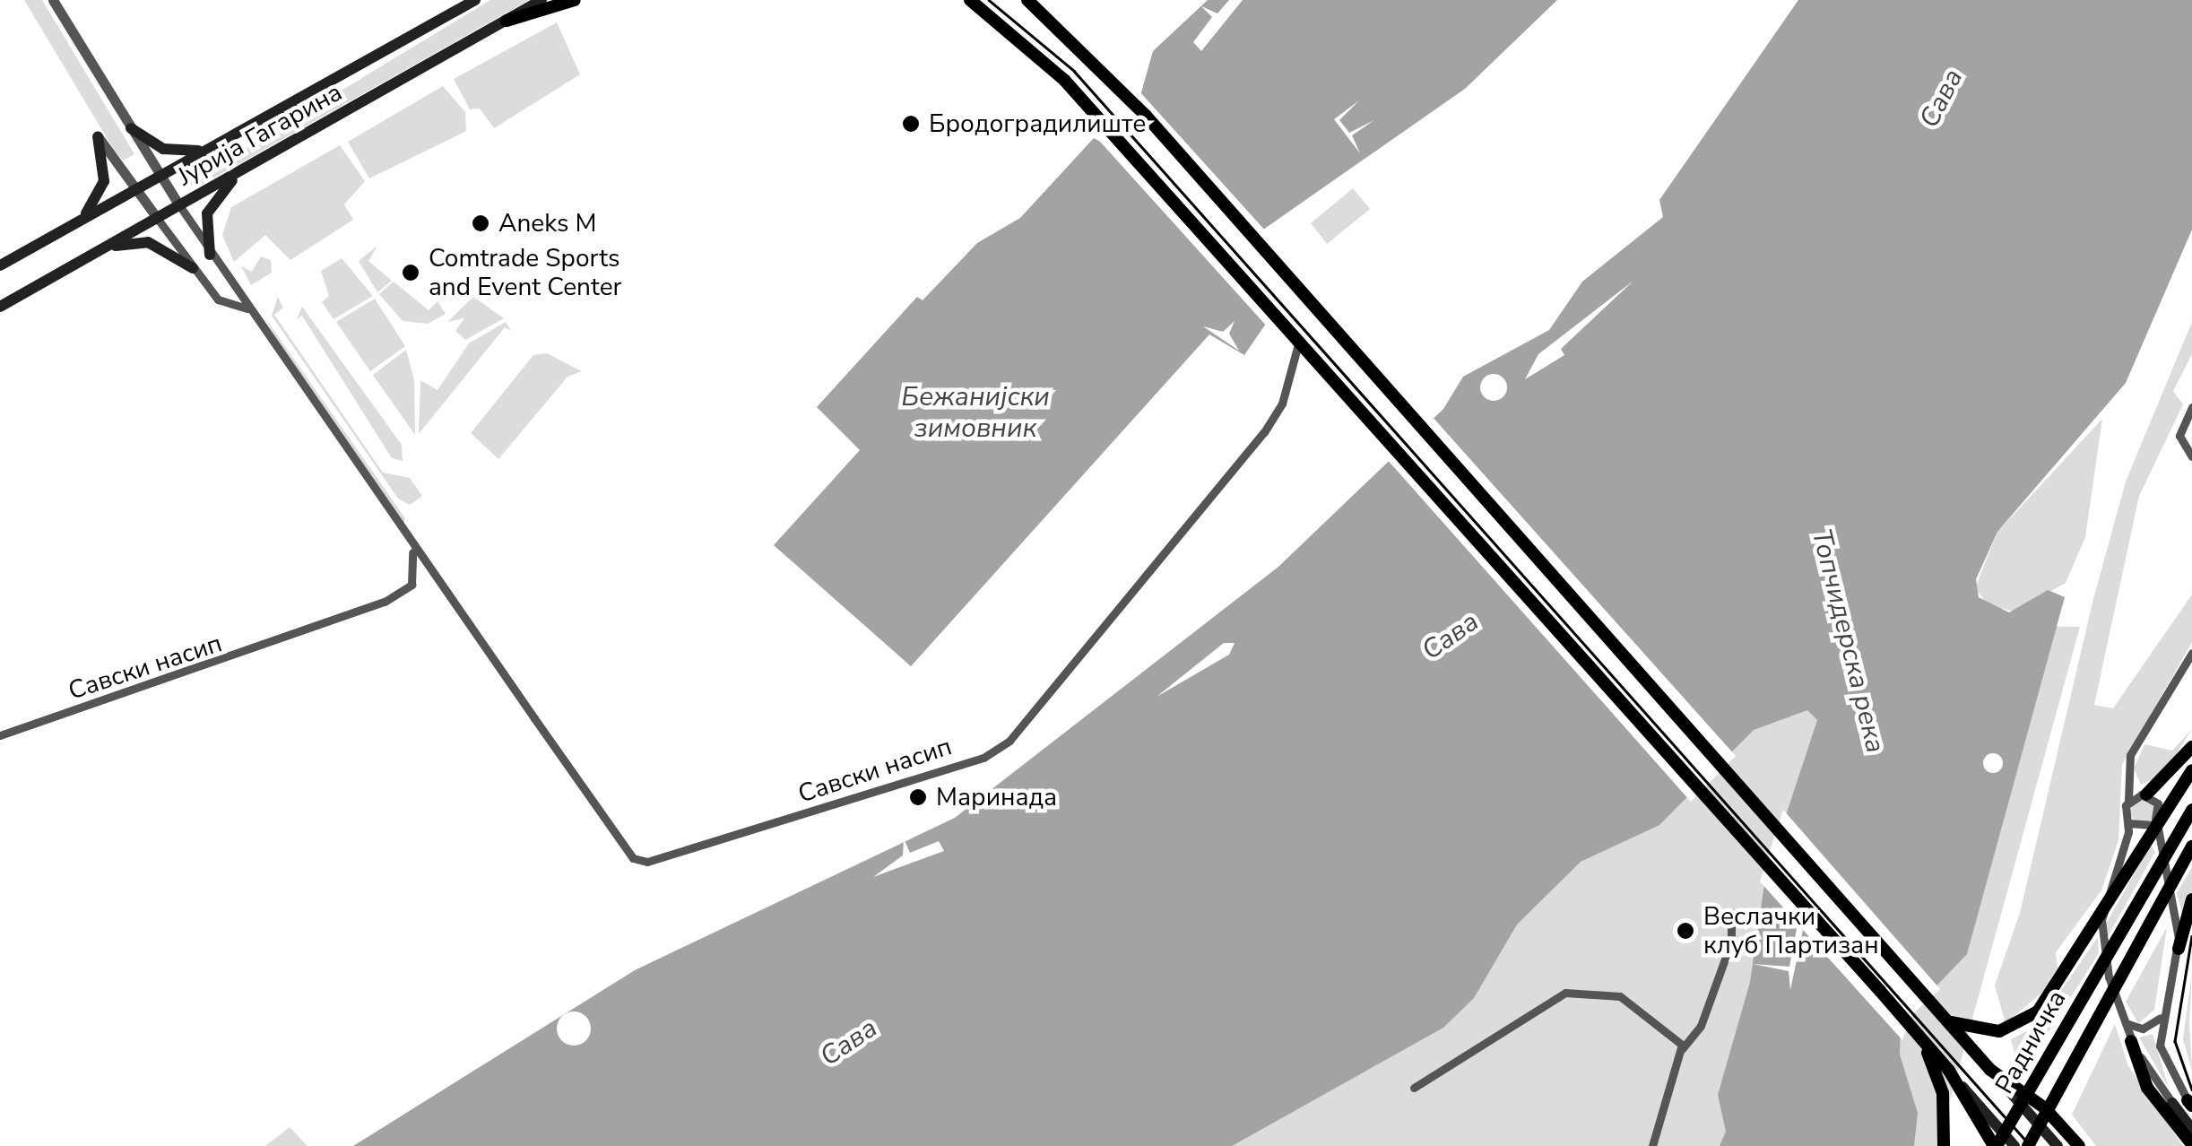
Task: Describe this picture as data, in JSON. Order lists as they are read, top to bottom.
{
  "streets": {
    "main road": ["Јурија Гагарина", "Радничка"],
    "street": ["Савски насип"]
  },
  "crossings": [
    ["Јурија Гагарина", "Савски насип"]
  ],
  "water": ["Сава", "Бежанијски зимовник", "Топчидерска река"],
  "places": [
    "Бродоградилиште",
    "Aneks M",
    "Comtrade Sports and Event Center",
    "Маринада",
    "Веслачки клуб Партизан"
  ]
}
